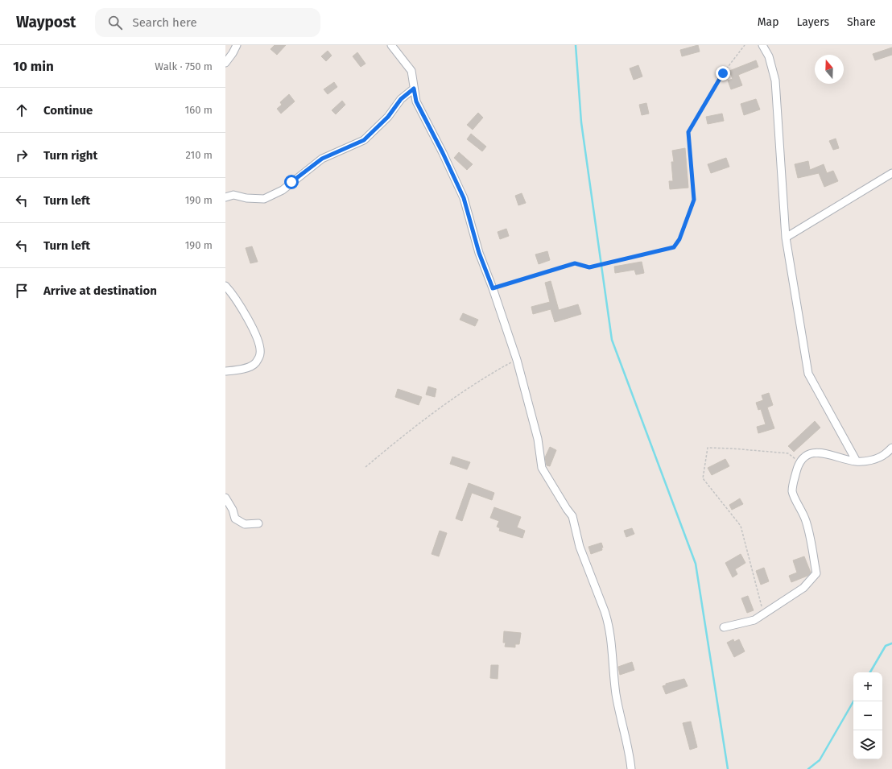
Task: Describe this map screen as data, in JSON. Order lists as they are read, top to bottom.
{
  "north": "top",
  "page": {
    "header": "Waypost",
    "search": "Search here",
    "nav": ["Map", "Layers", "Share"],
    "heading": ["10 min", "Walk · 750 m"],
    "list": [
      ["Continue", "160 m"],
      ["Turn right", "210 m"],
      ["Turn left", "190 m"],
      ["Turn left", "190 m"],
      "Arrive at destination"
    ],
    "map_buttons": ["+", "−"]
  }
}
